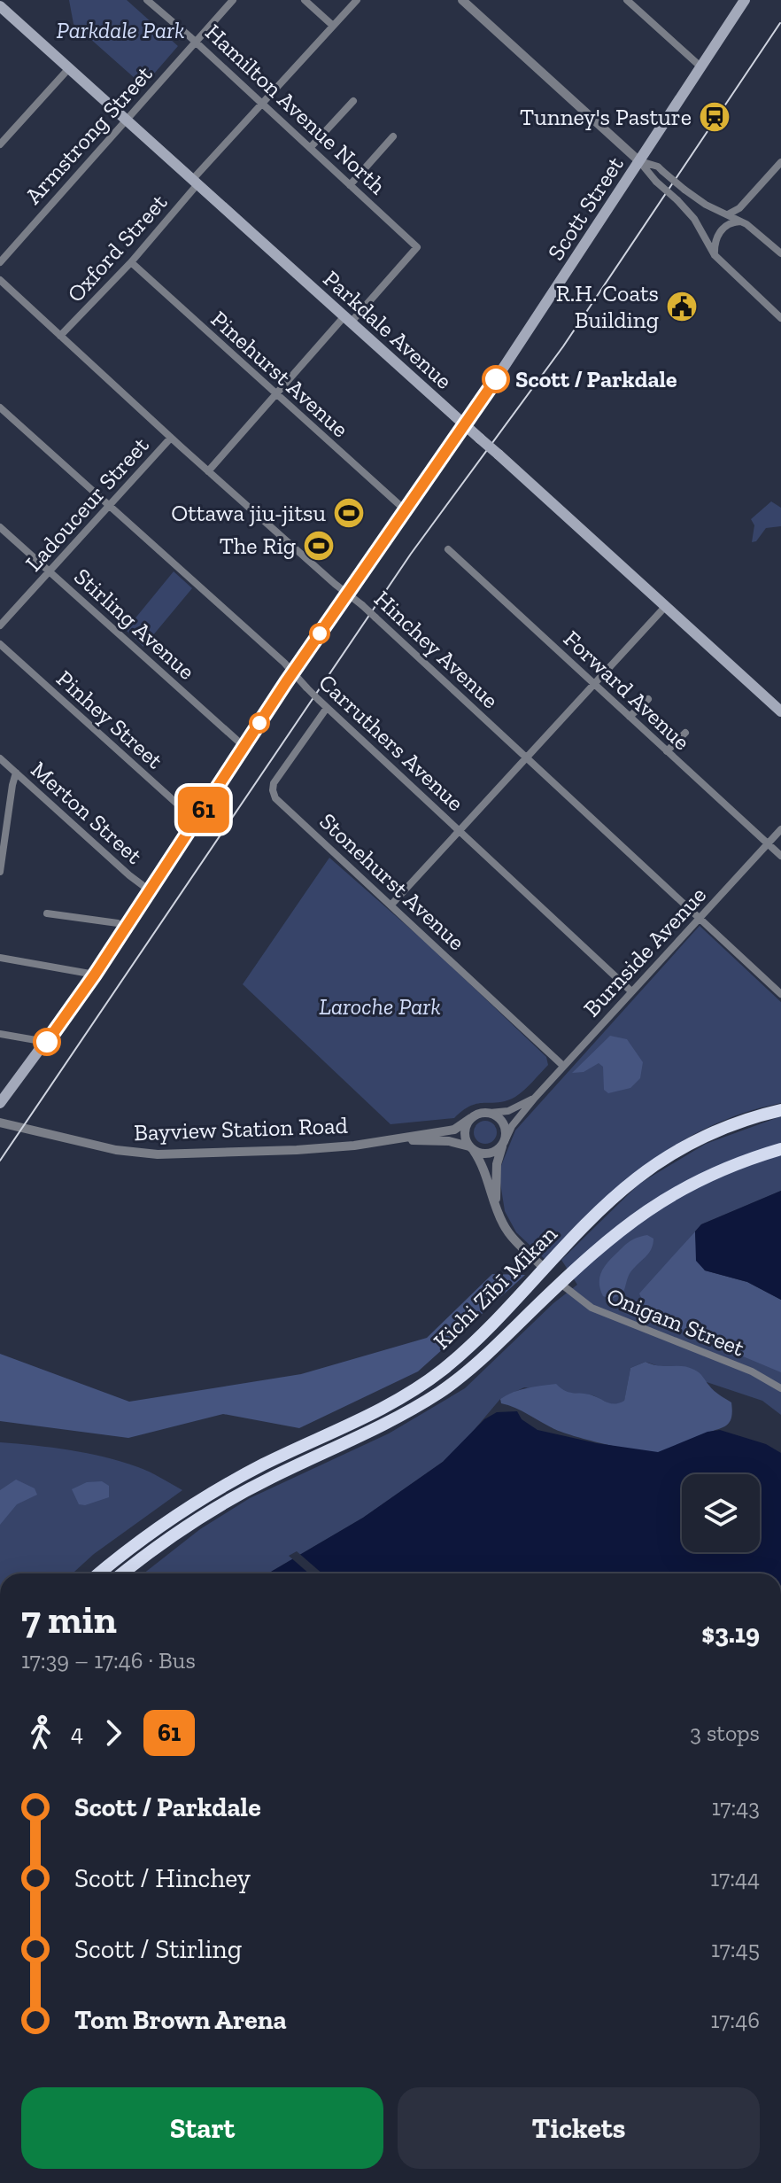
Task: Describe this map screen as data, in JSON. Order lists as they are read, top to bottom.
{
  "streets": {
    "highway": ["Kichi Zībī Mīkan"],
    "main road": ["Scott Street", "Parkdale Avenue"],
    "street": [
      "Hamilton Avenue North",
      "Armstrong Street",
      "Oxford Street",
      "Pinehurst Avenue",
      "Ladouceur Street",
      "Stirling Avenue",
      "Hinchey Avenue",
      "Forward Avenue",
      "Pinhey Street",
      "Carruthers Avenue",
      "Merton Street",
      "Stonehurst Avenue",
      "Burnside Avenue",
      "Bayview Station Road",
      "Onigam Street"
    ]
  },
  "crossings": [
    ["Hamilton Avenue North", "Armstrong Street"],
    ["Hamilton Avenue North", "Oxford Street"],
    ["Hamilton Avenue North", "Parkdale Avenue"],
    ["Armstrong Street", "Parkdale Avenue"],
    ["Scott Street", "Parkdale Avenue"],
    ["Scott Street", "Pinehurst Avenue"],
    ["Scott Street", "Stirling Avenue"],
    ["Scott Street", "Hinchey Avenue"],
    ["Scott Street", "Pinhey Street"],
    ["Scott Street", "Carruthers Avenue"],
    ["Scott Street", "Merton Street"],
    ["Oxford Street", "Parkdale Avenue"],
    ["Oxford Street", "Pinehurst Avenue"],
    ["Oxford Street", "Hinchey Avenue"],
    ["Ladouceur Street", "Stirling Avenue"],
    ["Ladouceur Street", "Hinchey Avenue"],
    ["Ladouceur Street", "Carruthers Avenue"],
    ["Hinchey Avenue", "Burnside Avenue"],
    ["Forward Avenue", "Burnside Avenue"],
    ["Carruthers Avenue", "Stonehurst Avenue"],
    ["Carruthers Avenue", "Burnside Avenue"],
    ["Stonehurst Avenue", "Burnside Avenue"],
    ["Burnside Avenue", "Bayview Station Road"],
    ["Kichi Zībī Mīkan", "Onigam Street"]
  ],
  "parks": ["Parkdale Park", "Laroche Park"],
  "places": {
    "station": ["Tunney's Pasture"],
    "public building": ["R.H. Coats Building"],
    "other": ["Scott / Parkdale"],
    "sports": ["Ottawa jiu-jitsu", "The Rig"]
  },
  "lines": ["bus line 61"],
  "page": {
    "on_map": "61",
    "heading": ["7 min", "17:39 – 17:46 · Bus", "$3.19"],
    "legs": ["4", "61", "3 stops"],
    "list": [
      {
        "name": "Scott / Parkdale",
        "value": "17:43"
      },
      {
        "name": "Scott / Hinchey",
        "value": "17:44"
      },
      {
        "name": "Scott / Stirling",
        "value": "17:45"
      },
      {
        "name": "Tom Brown Arena",
        "value": "17:46"
      }
    ],
    "buttons": ["Start", "Tickets"]
  }
}
